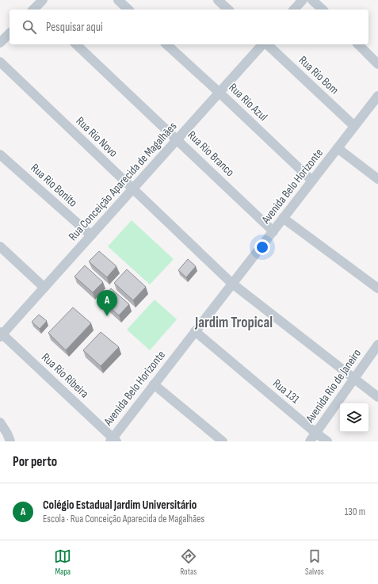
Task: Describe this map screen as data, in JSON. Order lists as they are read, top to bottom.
{
  "streets": {
    "street": [
      "Rua Rio Bom",
      "Rua Rio Azul",
      "Rua Rio Novo",
      "Rua Rio Branco",
      "Rua Conceição Aparecida de Magalhães",
      "Rua Rio Bonito",
      "Avenida Belo Horizonte",
      "Rua Rio Ribeira",
      "Avenida Rio de Janeiro",
      "Rua 131"
    ]
  },
  "crossings": [
    ["Rua Rio Bom", "Avenida Belo Horizonte"],
    ["Rua Rio Azul", "Rua Conceição Aparecida de Magalhães"],
    ["Rua Rio Azul", "Avenida Belo Horizonte"],
    ["Rua Rio Novo", "Rua Conceição Aparecida de Magalhães"],
    ["Rua Rio Novo", "Avenida Belo Horizonte"],
    ["Rua Rio Novo", "Avenida Rio de Janeiro"],
    ["Rua Rio Branco", "Rua Conceição Aparecida de Magalhães"],
    ["Rua Rio Branco", "Avenida Belo Horizonte"],
    ["Rua Conceição Aparecida de Magalhães", "Rua Rio Bonito"],
    ["Rua Conceição Aparecida de Magalhães", "Rua Rio Ribeira"],
    ["Avenida Belo Horizonte", "Rua Rio Ribeira"],
    ["Avenida Belo Horizonte", "Rua 131"],
    ["Avenida Rio de Janeiro", "Rua 131"]
  ],
  "districts": ["Jardim Tropical"],
  "page": {
    "search": "Pesquisar aqui",
    "pins": "A",
    "heading": "Por perto",
    "list": [
      {
        "mark": "A",
        "name": "Colégio Estadual Jardim Universitário",
        "note": "Escola · Rua Conceição Aparecida de Magalhães",
        "value": "130 m"
      }
    ],
    "nav": ["Mapa", "Rotas", "Salvos"]
  }
}
